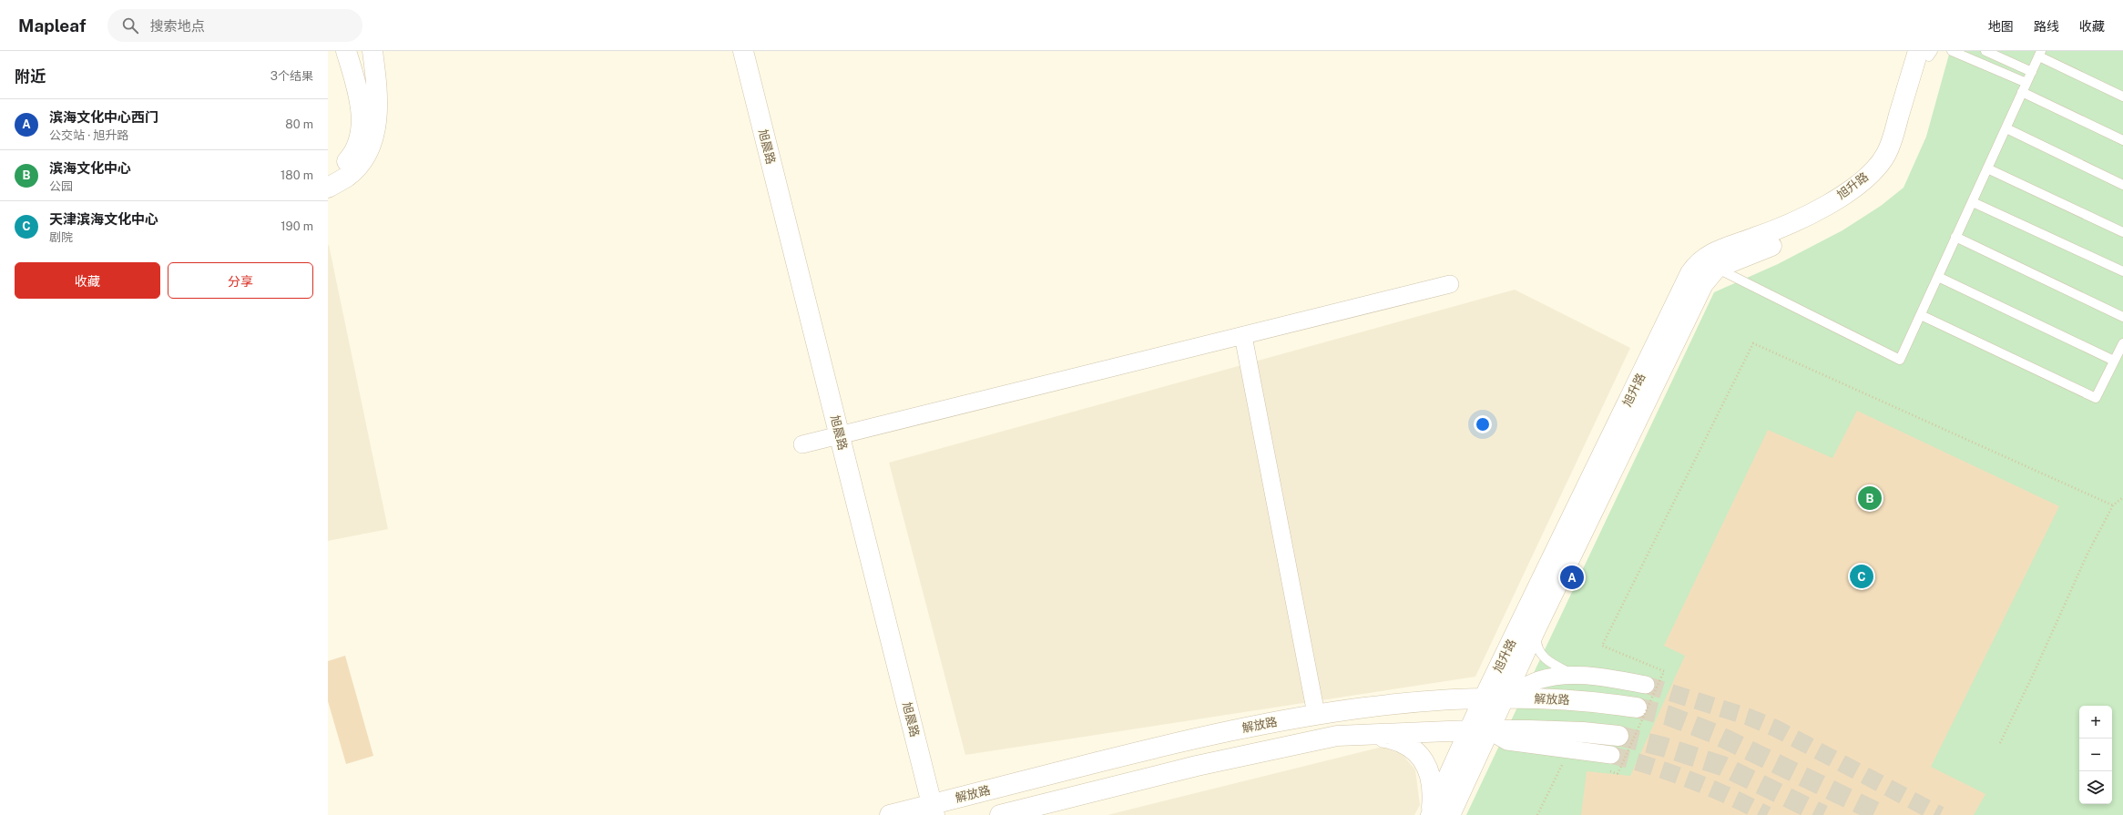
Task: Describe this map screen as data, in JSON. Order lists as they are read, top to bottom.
{
  "streets": {
    "street": ["旭晨路", "旭升路", "解放路"]
  },
  "crossings": [
    ["旭晨路", "解放路"],
    ["旭升路", "解放路"]
  ],
  "page": {
    "header": "Mapleaf",
    "search": "搜索地点",
    "nav": ["地图", "路线", "收藏"],
    "heading": ["附近", "3个结果"],
    "list": [
      {
        "mark": "A",
        "name": "滨海文化中心西门",
        "note": "公交站 · 旭升路",
        "value": "80 m"
      },
      {
        "mark": "B",
        "name": "滨海文化中心",
        "note": "公园",
        "value": "180 m"
      },
      {
        "mark": "C",
        "name": "天津滨海文化中心",
        "note": "剧院",
        "value": "190 m"
      }
    ],
    "buttons": ["收藏", "分享"],
    "pins": ["B", "C", "A"],
    "map_buttons": ["+", "−"]
  }
}
